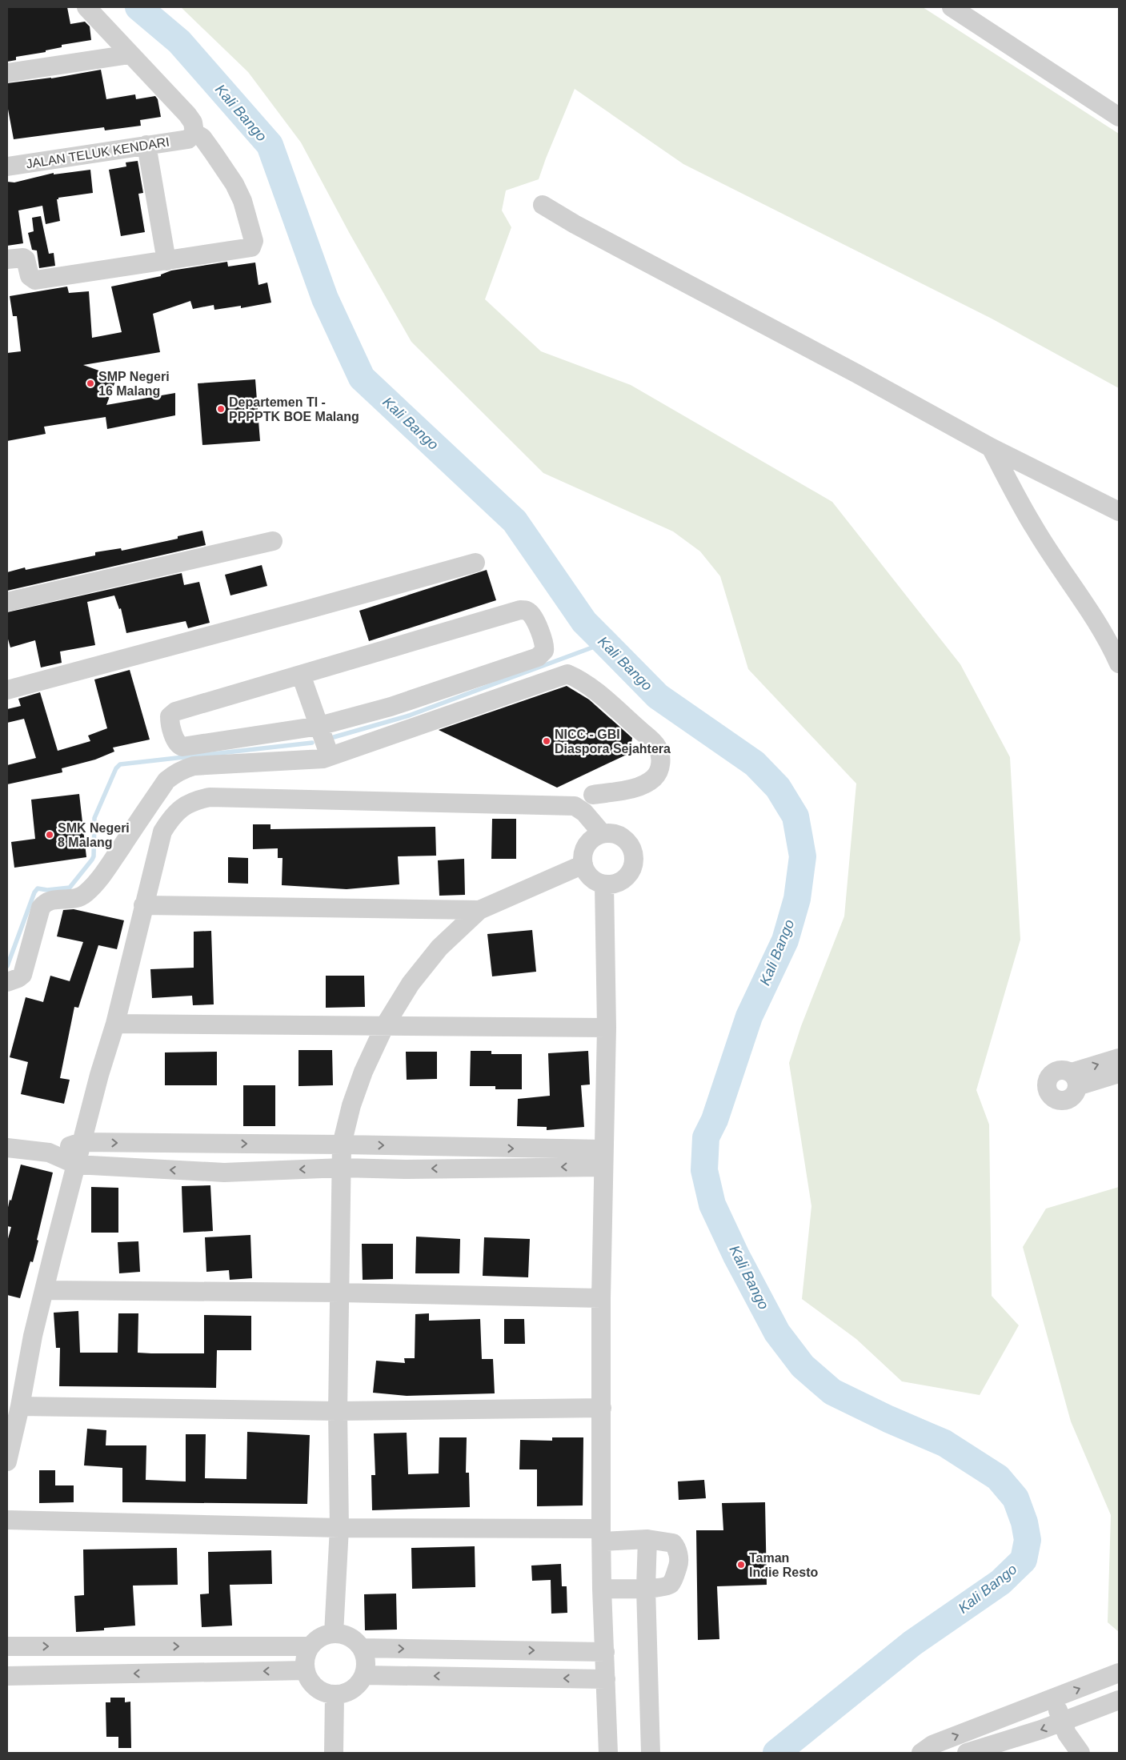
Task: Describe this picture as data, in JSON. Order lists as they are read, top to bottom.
{
  "streets": {
    "street": ["JALAN TELUK KENDARI"]
  },
  "water": ["Kali Bango"],
  "places": [
    "SMP Negeri 16 Malang",
    "Departemen TI - PPPPTK BOE Malang",
    "NICC - GBI Diaspora Sejahtera",
    "SMK Negeri 8 Malang",
    "Taman Indie Resto"
  ]
}
